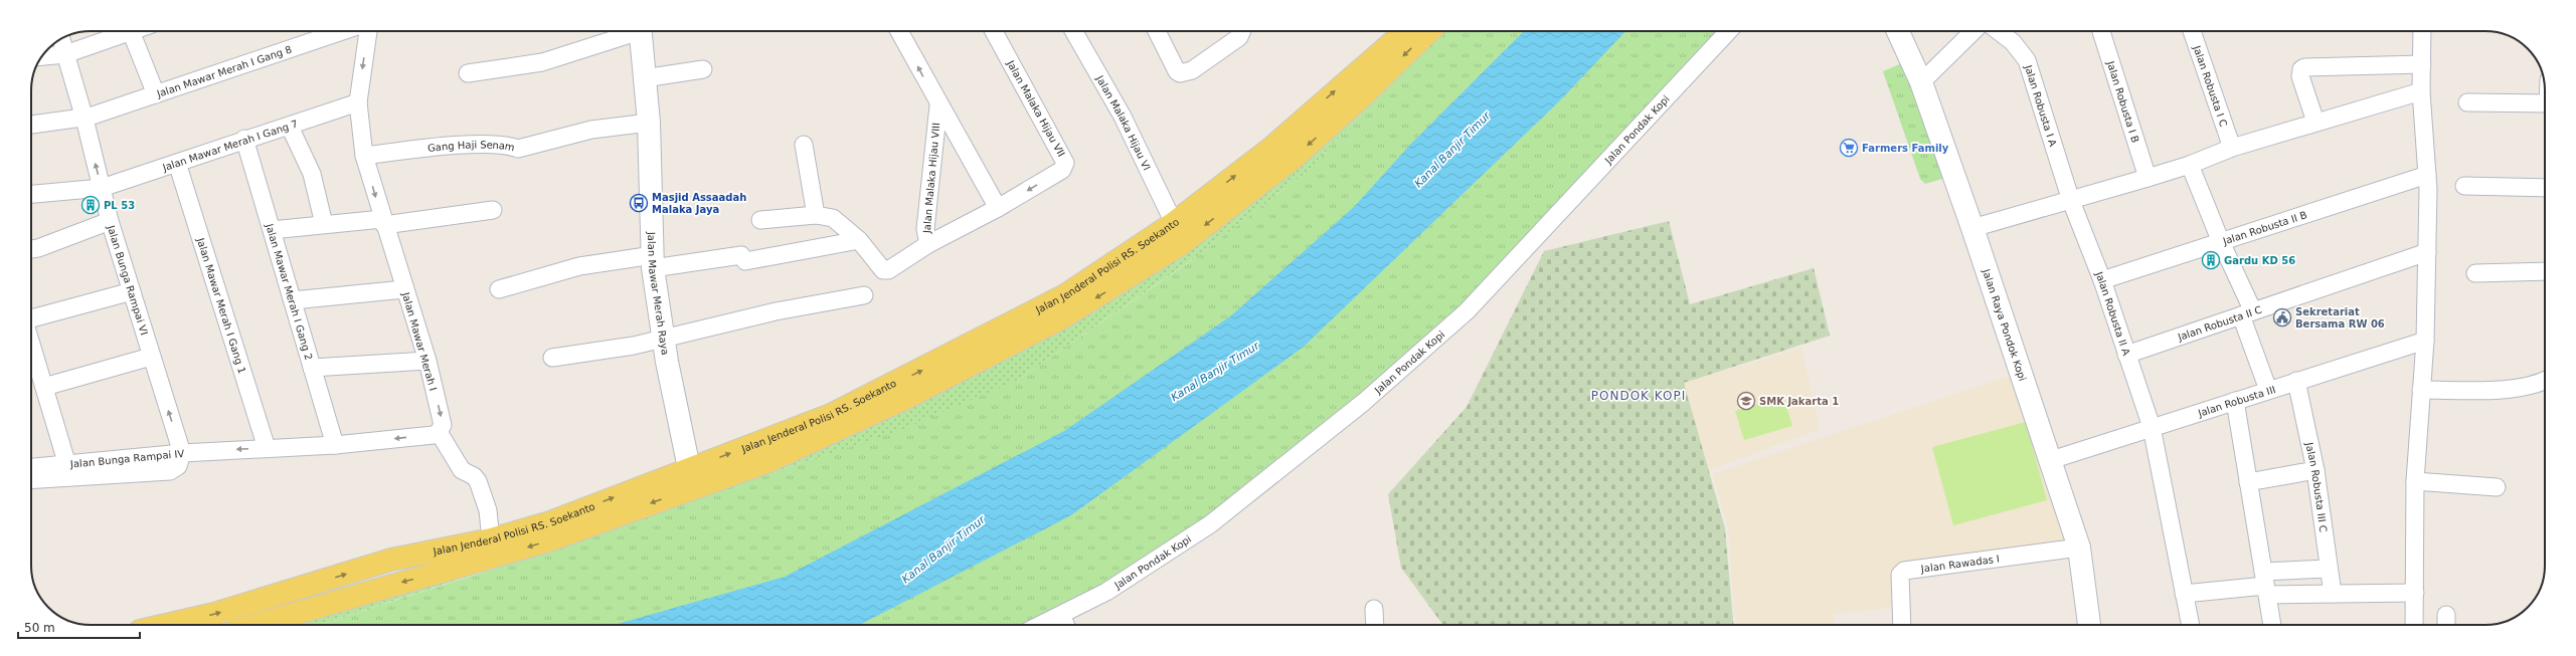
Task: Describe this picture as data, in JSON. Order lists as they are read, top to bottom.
{
  "streets": {
    "main road": ["Jalan Jenderal Polisi RS. Soekanto"],
    "street": [
      "Jalan Mawar Merah I Gang 8",
      "Jalan Robusta I C",
      "Jalan Robusta I B",
      "Jalan Robusta I A",
      "Jalan Malaka Hijau VII",
      "Jalan Malaka Hijau VI",
      "Jalan Pondak Kopi",
      "Jalan Mawar Merah I Gang 7",
      "Gang Haji Senam",
      "Jalan Malaka Hijau VIII",
      "Jalan Robusta II B",
      "Jalan Bunga Rampai VI",
      "Jalan Mawar Merah I Gang 2",
      "Jalan Mawar Merah Raya",
      "Jalan Mawar Merah I Gang 1",
      "Jalan Robusta II A",
      "Jalan Robusta II C",
      "Jalan Raya Pondok Kopi",
      "Jalan Mawar Merah I",
      "Jalan Robusta III",
      "Jalan Bunga Rampai IV",
      "Jalan Robusta III C",
      "Jalan Rawadas I"
    ]
  },
  "crossings": [
    ["Jalan Mawar Merah I Gang 8", "Jalan Bunga Rampai VI"],
    ["Jalan Robusta I A", "Jalan Robusta II A"],
    ["Jalan Malaka Hijau VII", "Jalan Malaka Hijau VIII"],
    ["Jalan Malaka Hijau VI", "Jalan Jenderal Polisi RS. Soekanto"],
    ["Jalan Mawar Merah I Gang 7", "Jalan Bunga Rampai VI"],
    ["Jalan Mawar Merah I Gang 7", "Jalan Mawar Merah I Gang 2"],
    ["Jalan Mawar Merah I Gang 7", "Jalan Mawar Merah I Gang 1"],
    ["Jalan Mawar Merah I Gang 7", "Jalan Mawar Merah I"],
    ["Gang Haji Senam", "Jalan Mawar Merah Raya"],
    ["Gang Haji Senam", "Jalan Mawar Merah I"],
    ["Jalan Robusta II B", "Jalan Robusta II A"],
    ["Jalan Jenderal Polisi RS. Soekanto", "Jalan Mawar Merah Raya"],
    ["Jalan Bunga Rampai VI", "Jalan Bunga Rampai IV"],
    ["Jalan Robusta II A", "Jalan Robusta II C"],
    ["Jalan Robusta II A", "Jalan Robusta III"],
    ["Jalan Raya Pondok Kopi", "Jalan Robusta III"],
    ["Jalan Raya Pondok Kopi", "Jalan Rawadas I"],
    ["Jalan Robusta III", "Jalan Robusta III C"]
  ],
  "one_way": ["Jalan Mawar Merah I"],
  "districts": ["PONDOK KOPI"],
  "water": ["Kanal Banjir Timur"],
  "places": {
    "supermarket": ["Farmers Family"],
    "bus stop": ["Masjid Assaadah Malaka Jaya"],
    "building": ["PL 53", "Gardu KD 56"],
    "public building": ["Sekretariat Bersama RW 06"],
    "school or university": ["SMK Jakarta 1"]
  },
  "scale_bar": "50 m"
}
